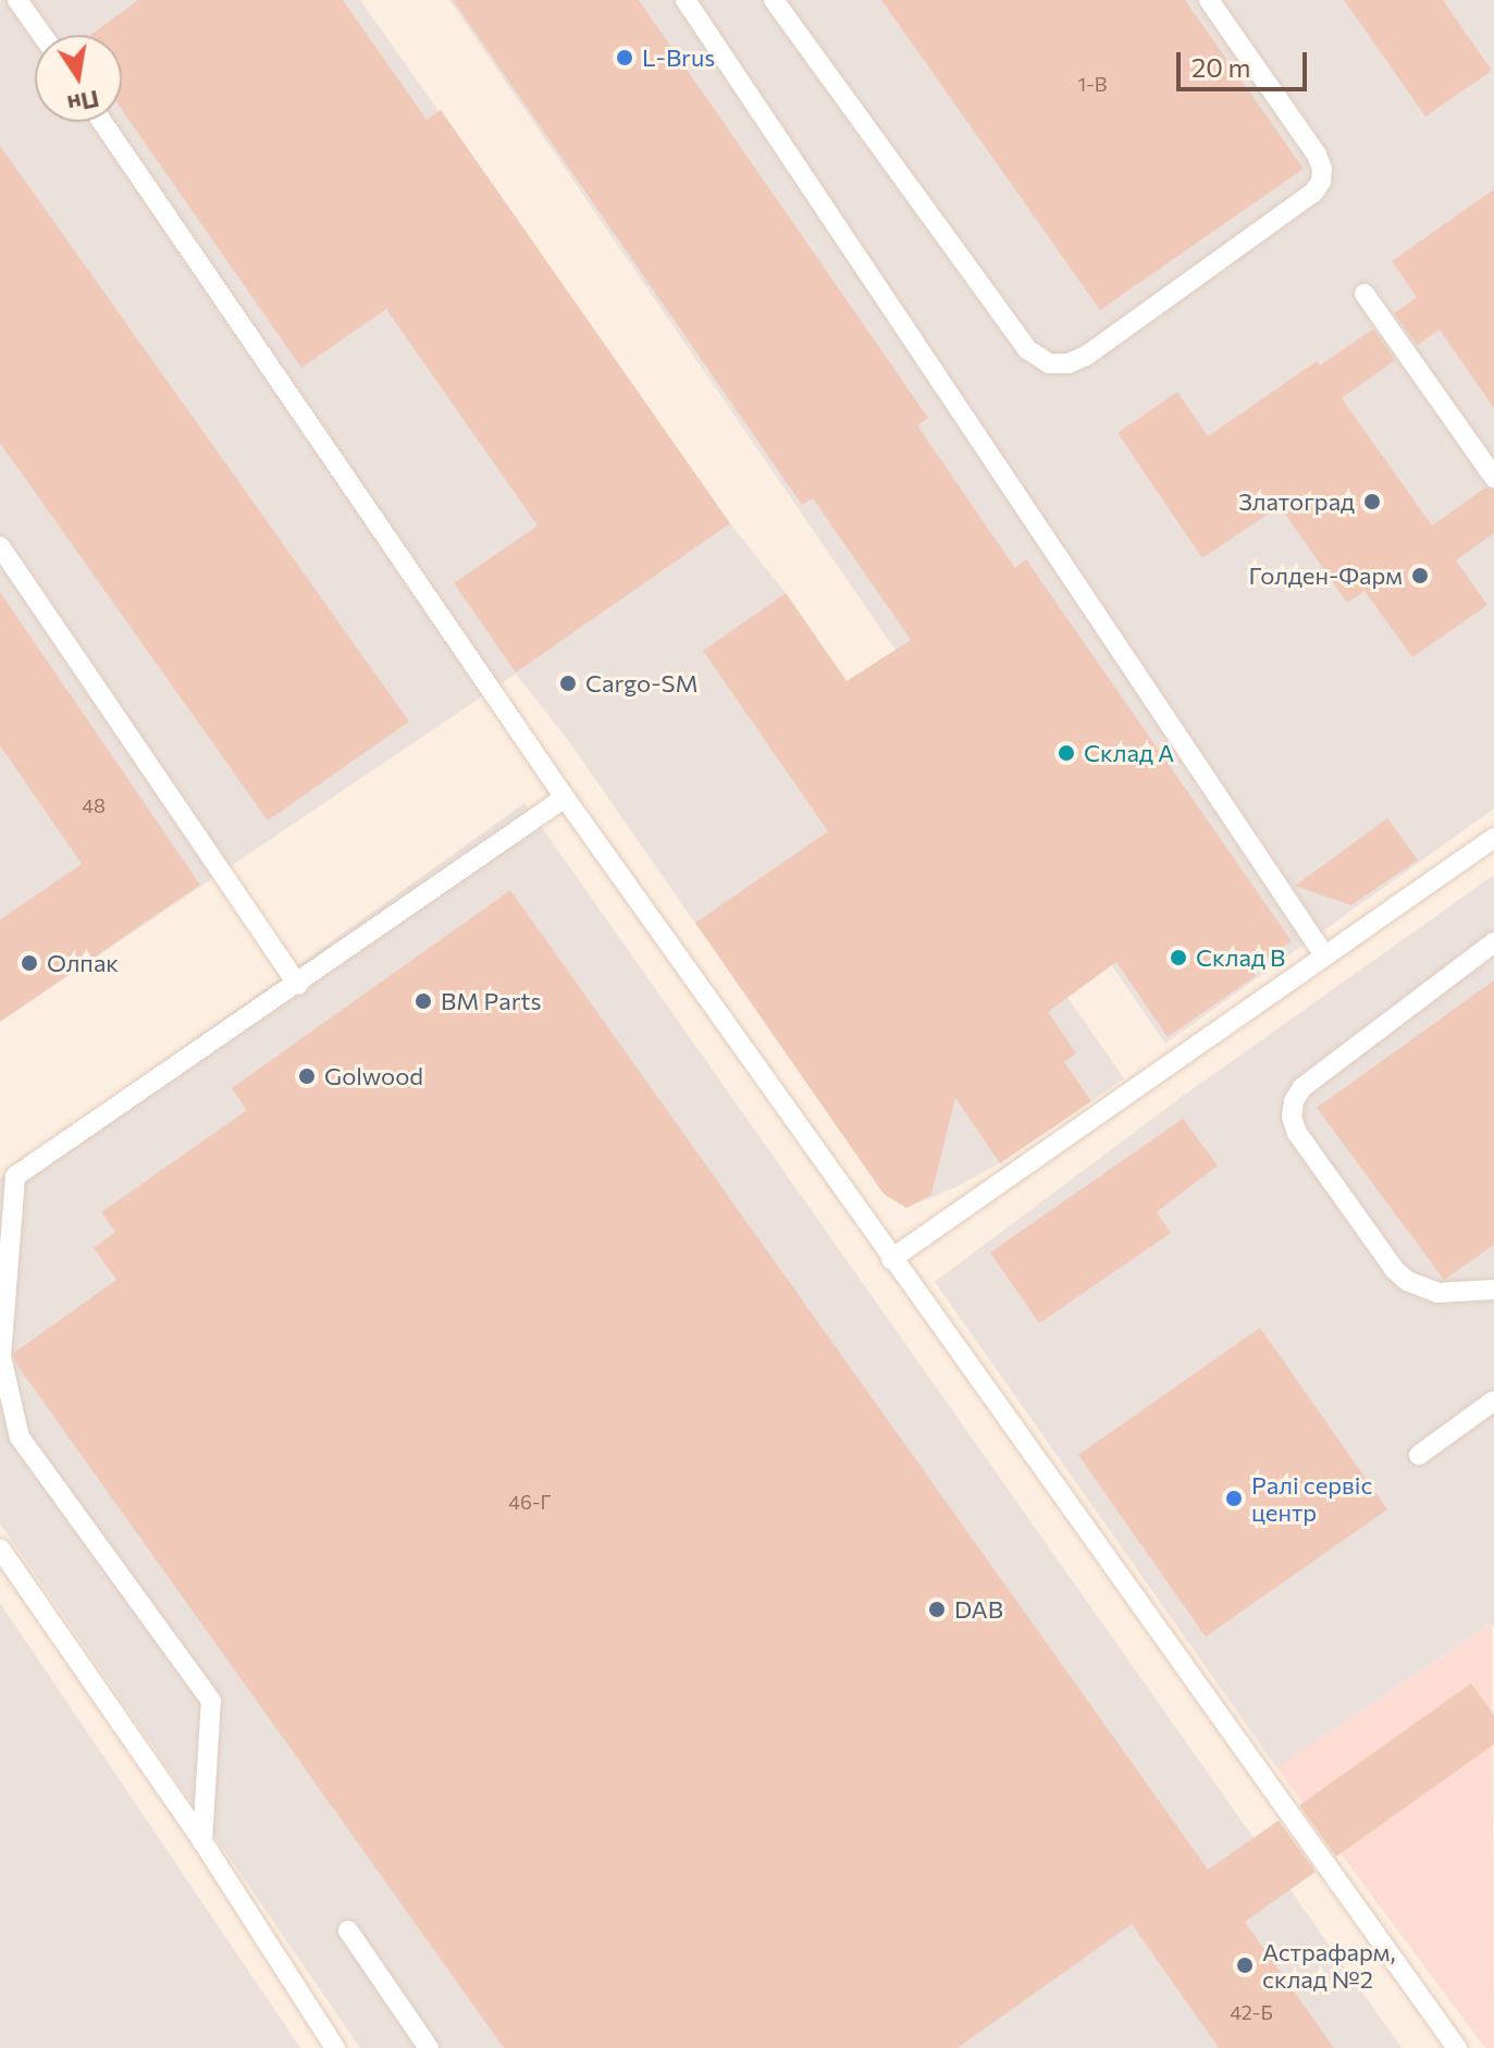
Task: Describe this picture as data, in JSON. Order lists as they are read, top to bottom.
{
  "places": [
    "L-Brus",
    "Златоград",
    "Голден-Фарм",
    "Cargo-SM",
    "Склад A",
    "Склад B",
    "Олпак",
    "BM Parts",
    "Golwood",
    "Ралі сервіс центр",
    "DAB",
    "Астрафарм, склад №2"
  ],
  "house_numbers": [
    "1-В",
    "48",
    "46-Г",
    "42-Б"
  ],
  "scale_bar": "20 m",
  "north": "bottom"
}
